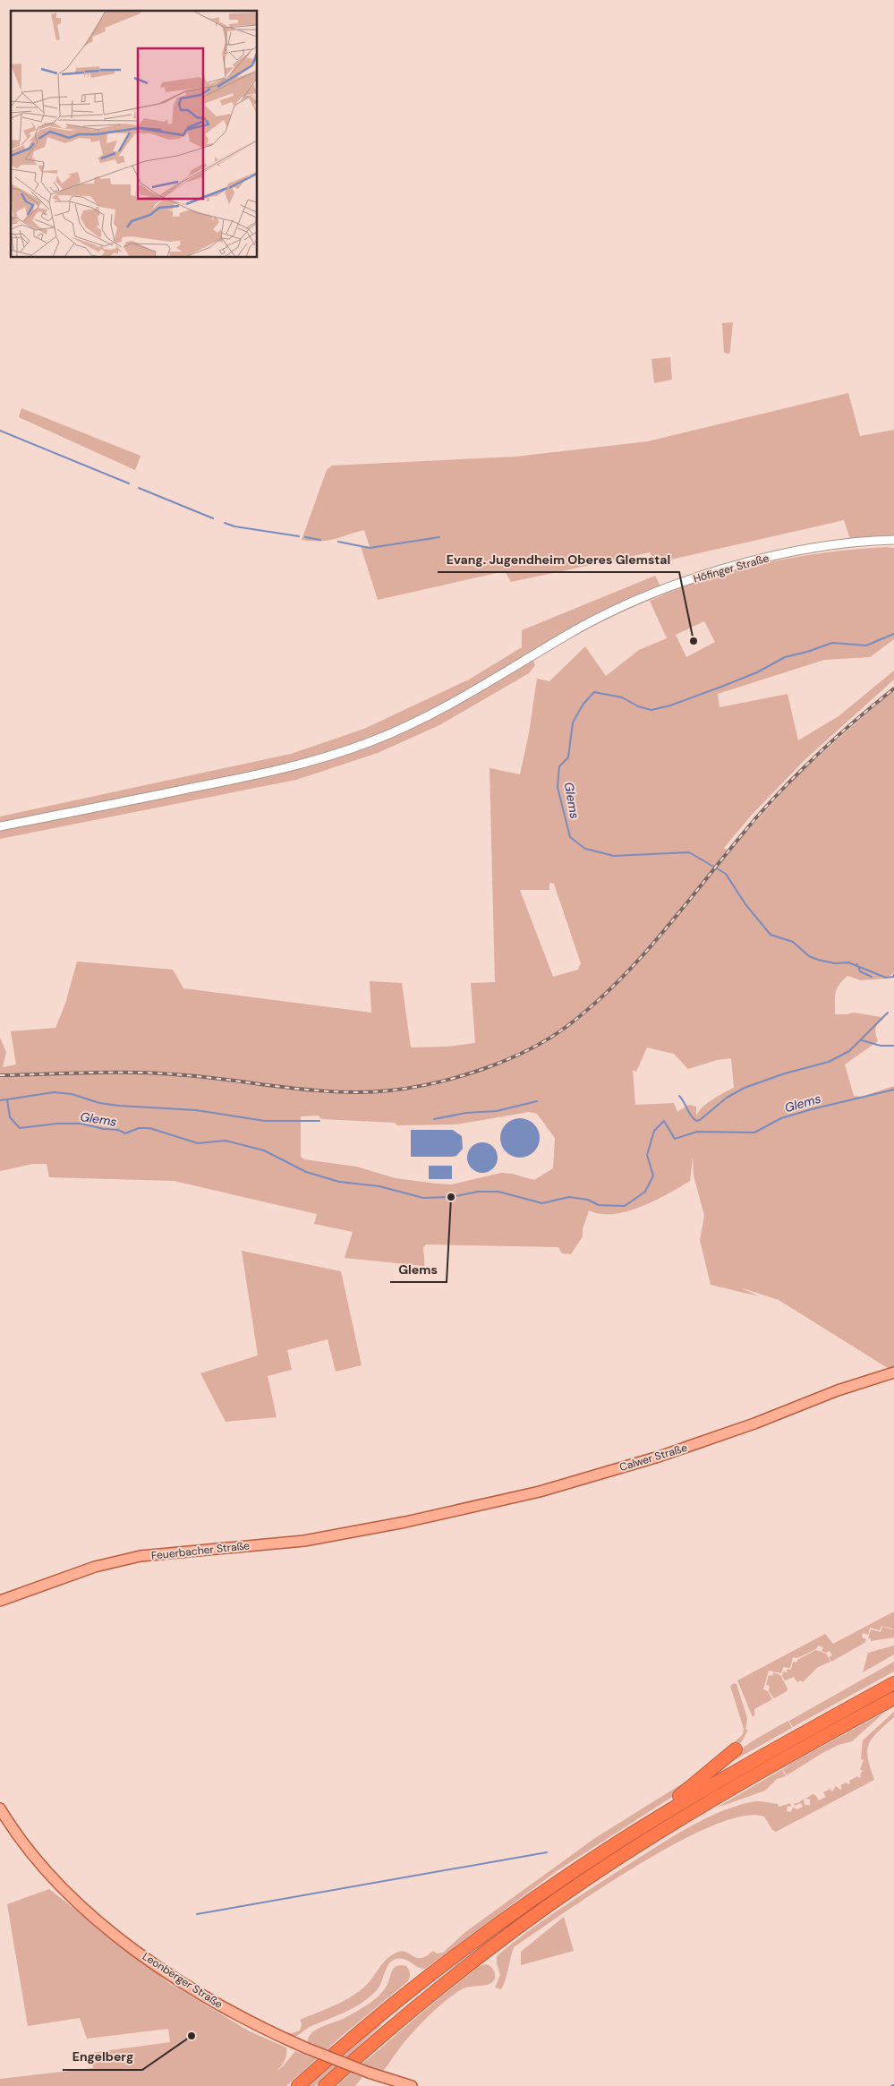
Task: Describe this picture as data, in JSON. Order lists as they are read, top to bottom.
{
  "streets": {
    "main road": ["Calwer Straße", "Feuerbacher Straße", "Leonberger Straße"],
    "street": ["Höfinger Straße"]
  },
  "crossings": [
    ["Calwer Straße", "Feuerbacher Straße"]
  ],
  "water": ["Glems"],
  "places": ["Evang. Jugendheim Oberes Glemstal", "Glems", "Engelberg"]
}
